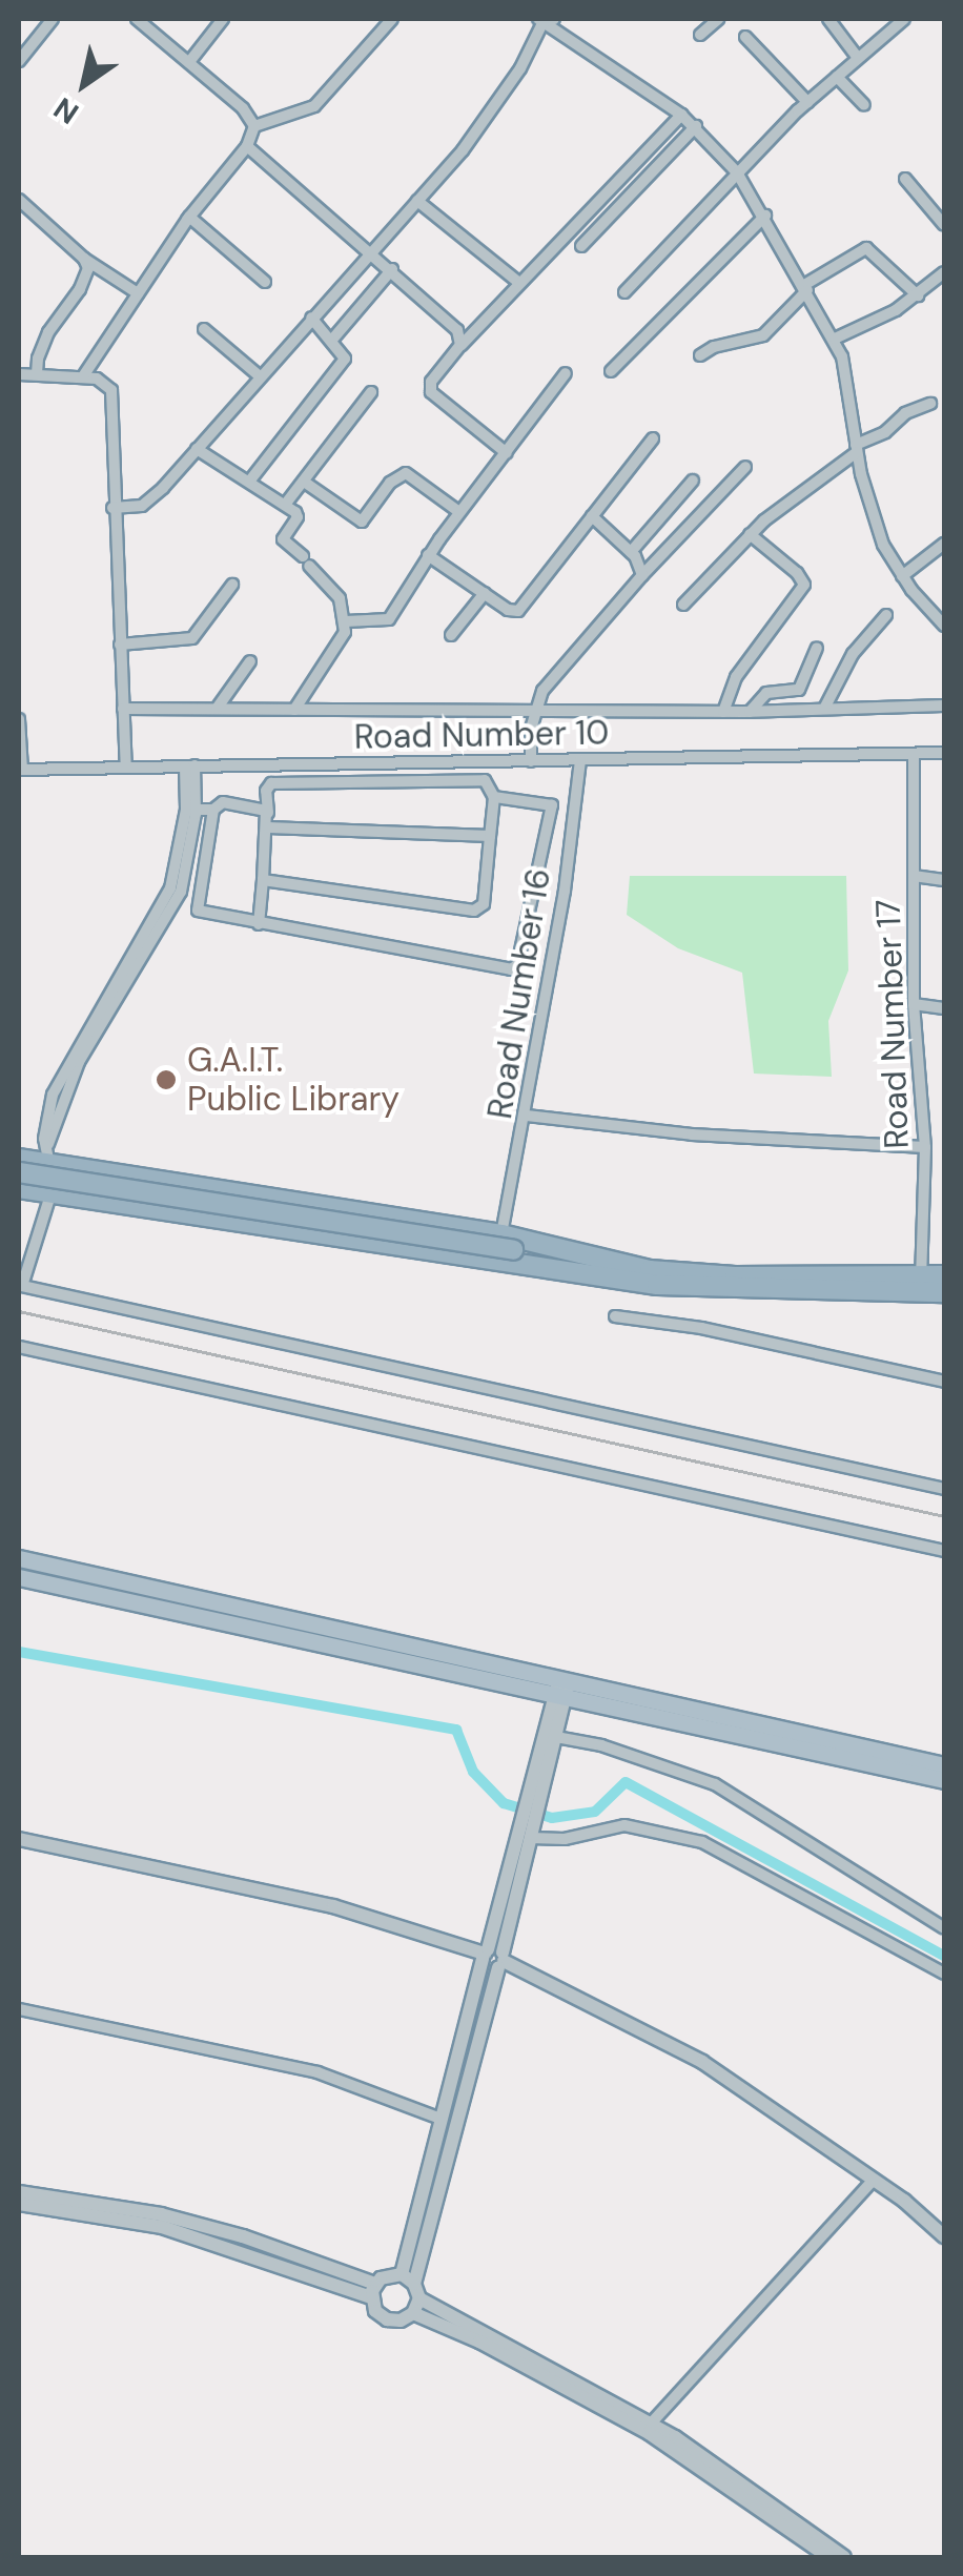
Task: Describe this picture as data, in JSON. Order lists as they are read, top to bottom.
{
  "streets": {
    "street": ["Road Number 10", "Road Number 16", "Road Number 17"]
  },
  "crossings": [
    ["Road Number 10", "Road Number 16"],
    ["Road Number 10", "Road Number 17"]
  ],
  "places": ["G.A.I.T. Public Library"],
  "north": "bottom left"
}
